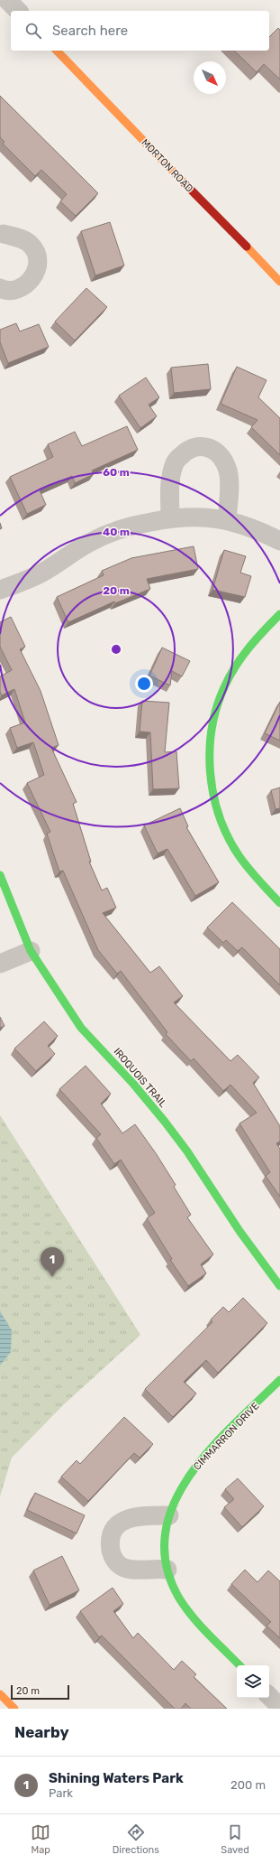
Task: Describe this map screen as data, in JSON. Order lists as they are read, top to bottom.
{
  "streets": {
    "street": ["MORTON ROAD", "IROQUOIS TRAIL", "CIMMARRON DRIVE"]
  },
  "scale_bar": "20 m",
  "north": "bottom right",
  "page": {
    "search": "Search here",
    "pins": "1",
    "scale": "20 m",
    "heading": "Nearby",
    "list": [
      {
        "mark": "1",
        "name": "Shining Waters Park",
        "note": "Park",
        "value": "200 m"
      }
    ],
    "nav": ["Map", "Directions", "Saved"]
  },
  "rings": ["60 m", "40 m", "20 m"]
}
